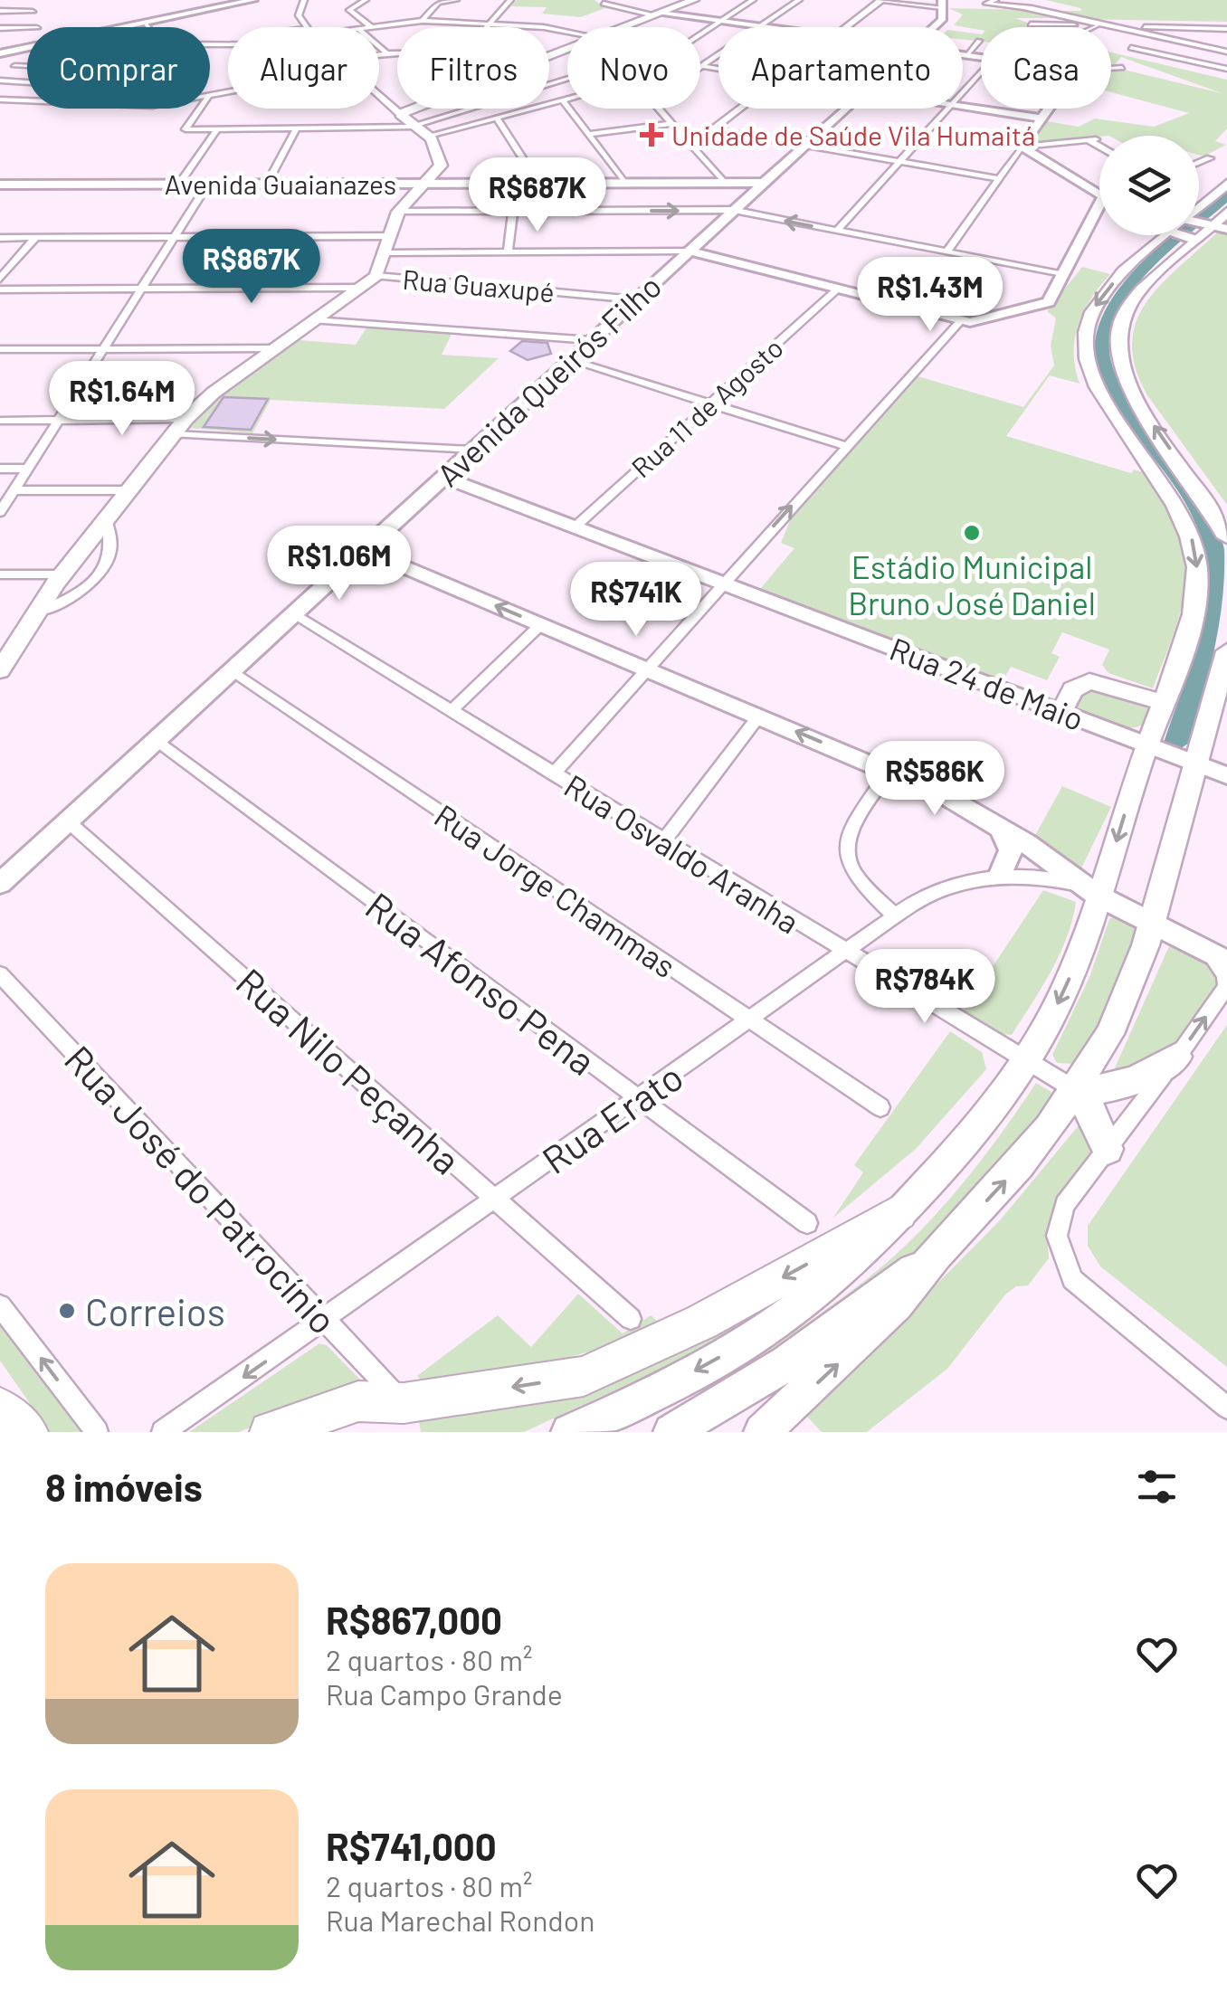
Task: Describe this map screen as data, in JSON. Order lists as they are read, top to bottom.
{
  "streets": {
    "main road": ["Avenida Guaianazes", "Avenida Queirós Filho", "Rua 24 de Maio"],
    "street": [
      "Rua Guaxupé",
      "Rua 11 de Agosto",
      "Rua Osvaldo Aranha",
      "Rua Jorge Chammas",
      "Rua Afonso Pena",
      "Rua Nilo Peçanha",
      "Rua Erato",
      "Rua José do Patrocínio"
    ]
  },
  "crossings": [
    ["Avenida Guaianazes", "Avenida Queirós Filho"],
    ["Rua Guaxupé", "Avenida Queirós Filho"],
    ["Avenida Queirós Filho", "Rua 24 de Maio"],
    ["Avenida Queirós Filho", "Rua Osvaldo Aranha"],
    ["Avenida Queirós Filho", "Rua Jorge Chammas"],
    ["Avenida Queirós Filho", "Rua Afonso Pena"],
    ["Avenida Queirós Filho", "Rua Nilo Peçanha"],
    ["Rua 11 de Agosto", "Rua 24 de Maio"],
    ["Rua Osvaldo Aranha", "Rua Erato"],
    ["Rua Jorge Chammas", "Rua Erato"],
    ["Rua Afonso Pena", "Rua Erato"],
    ["Rua Nilo Peçanha", "Rua Erato"],
    ["Rua Erato", "Rua José do Patrocínio"]
  ],
  "places": {
    "health": ["Unidade de Saúde Vila Humaitá"],
    "other": ["Estádio Municipal Bruno José Daniel", "Correios"]
  },
  "page": {
    "chip": [
      "Comprar",
      "Alugar",
      "Filtros",
      "Novo",
      "Apartamento",
      "Casa"
    ],
    "price": [
      "R$687K",
      "R$867K",
      "R$1.43M",
      "R$1.64M",
      "R$1.06M",
      "R$741K",
      "R$586K",
      "R$784K"
    ],
    "heading": "8 imóveis",
    "list": [
      {
        "name": "R$867,000",
        "note": "2 quartos · 80 m² · Rua Campo Grande"
      },
      {
        "name": "R$741,000",
        "note": "2 quartos · 80 m² · Rua Marechal Rondon"
      }
    ]
  }
}
